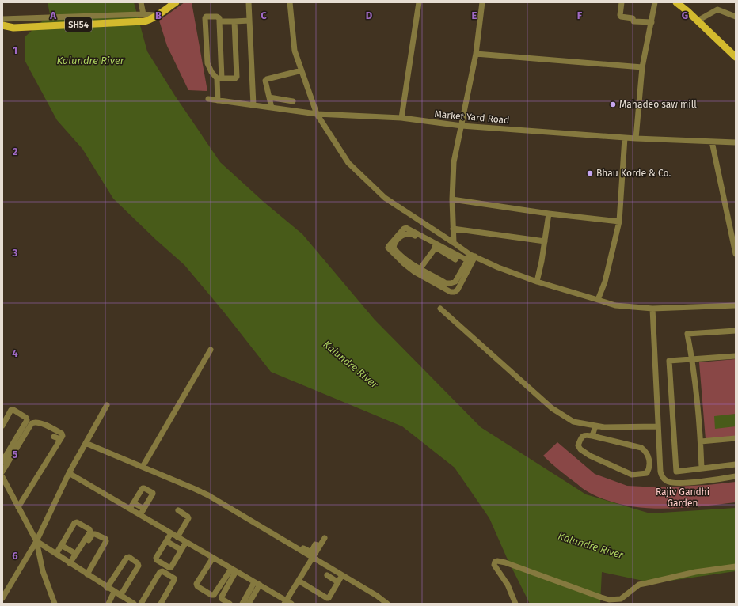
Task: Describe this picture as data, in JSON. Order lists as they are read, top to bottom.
{
  "streets": {
    "main road": ["SH54"],
    "street": ["Market Yard Road"]
  },
  "water": ["Kalundre River"],
  "parks": ["Rajiv Gandhi Garden"],
  "places": ["Mahadeo saw mill", "Bhau Korde & Co."],
  "grid": {
    "columns": [
      "A",
      "B",
      "C",
      "D",
      "E",
      "F",
      "G"
    ],
    "rows": [
      "1",
      "2",
      "3",
      "4",
      "5",
      "6"
    ]
  }
}
